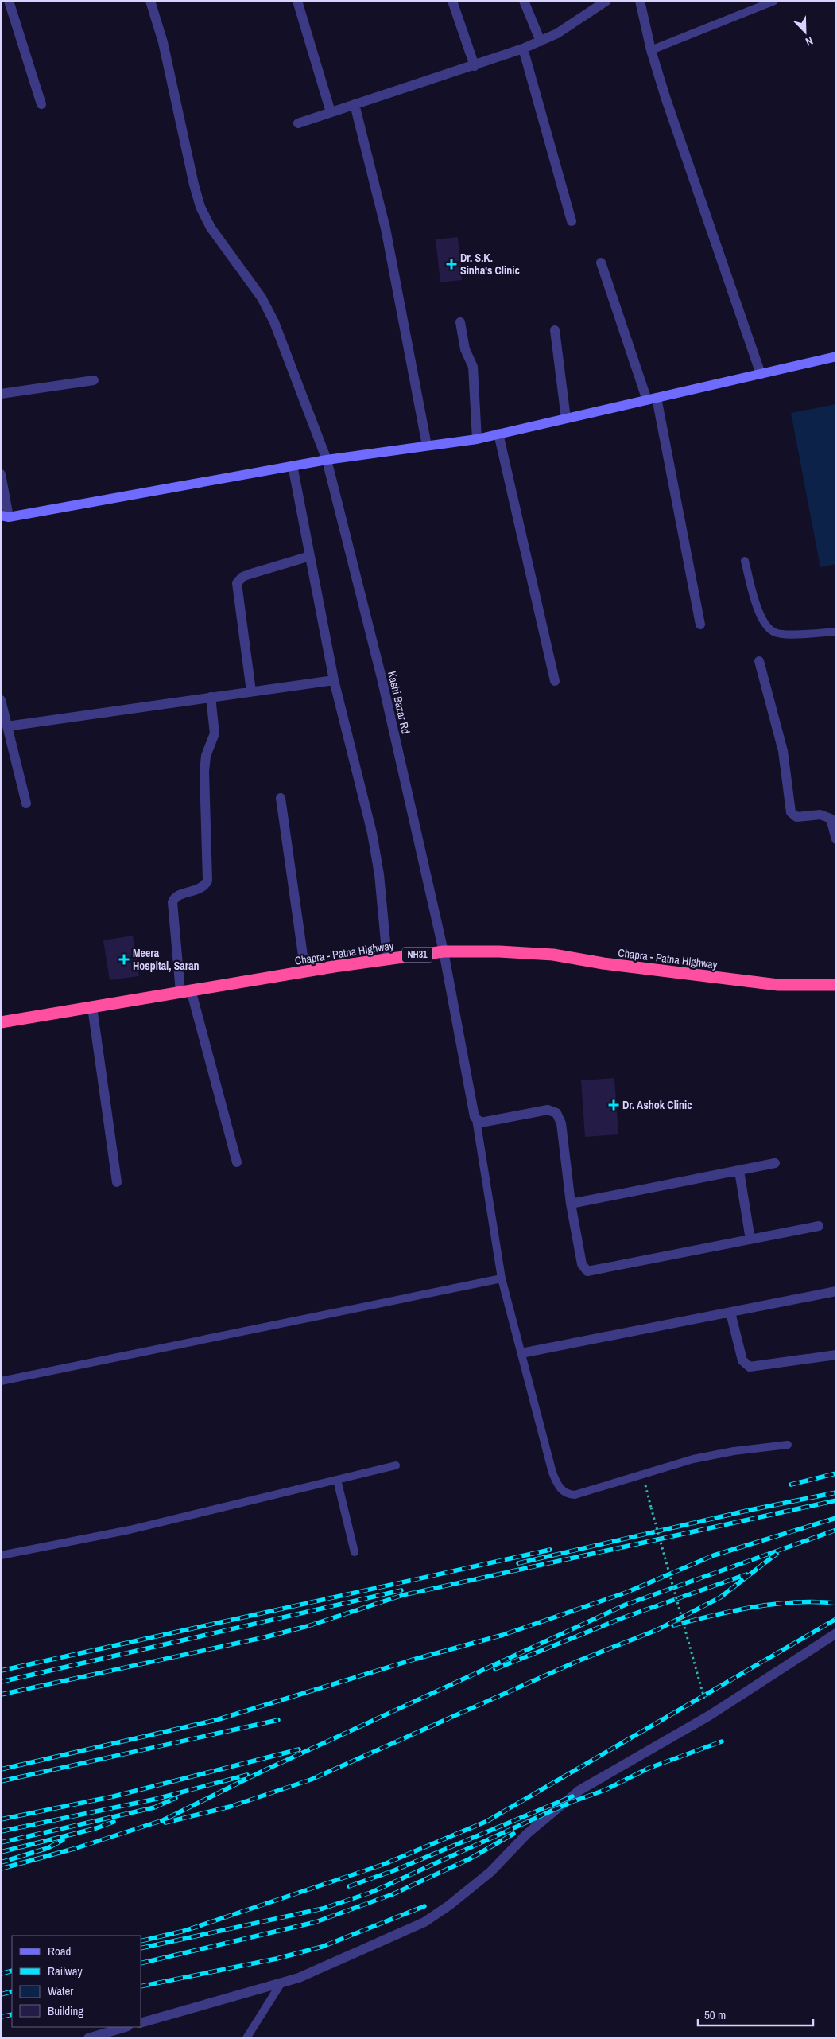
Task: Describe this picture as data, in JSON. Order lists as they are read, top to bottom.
{
  "streets": {
    "highway": ["Chapra - Patna Highway", "NH31"],
    "street": ["Kashi Bazar Rd"]
  },
  "crossings": [
    ["Kashi Bazar Rd", "Chapra - Patna Highway"]
  ],
  "places": {
    "health": ["Dr. S.K. Sinha's Clinic", "Meera Hospital, Saran", "Dr. Ashok Clinic"]
  },
  "legend": [
    "Road",
    "Railway",
    "Water",
    "Building"
  ],
  "scale_bar": "50 m",
  "north": "bottom right"
}
